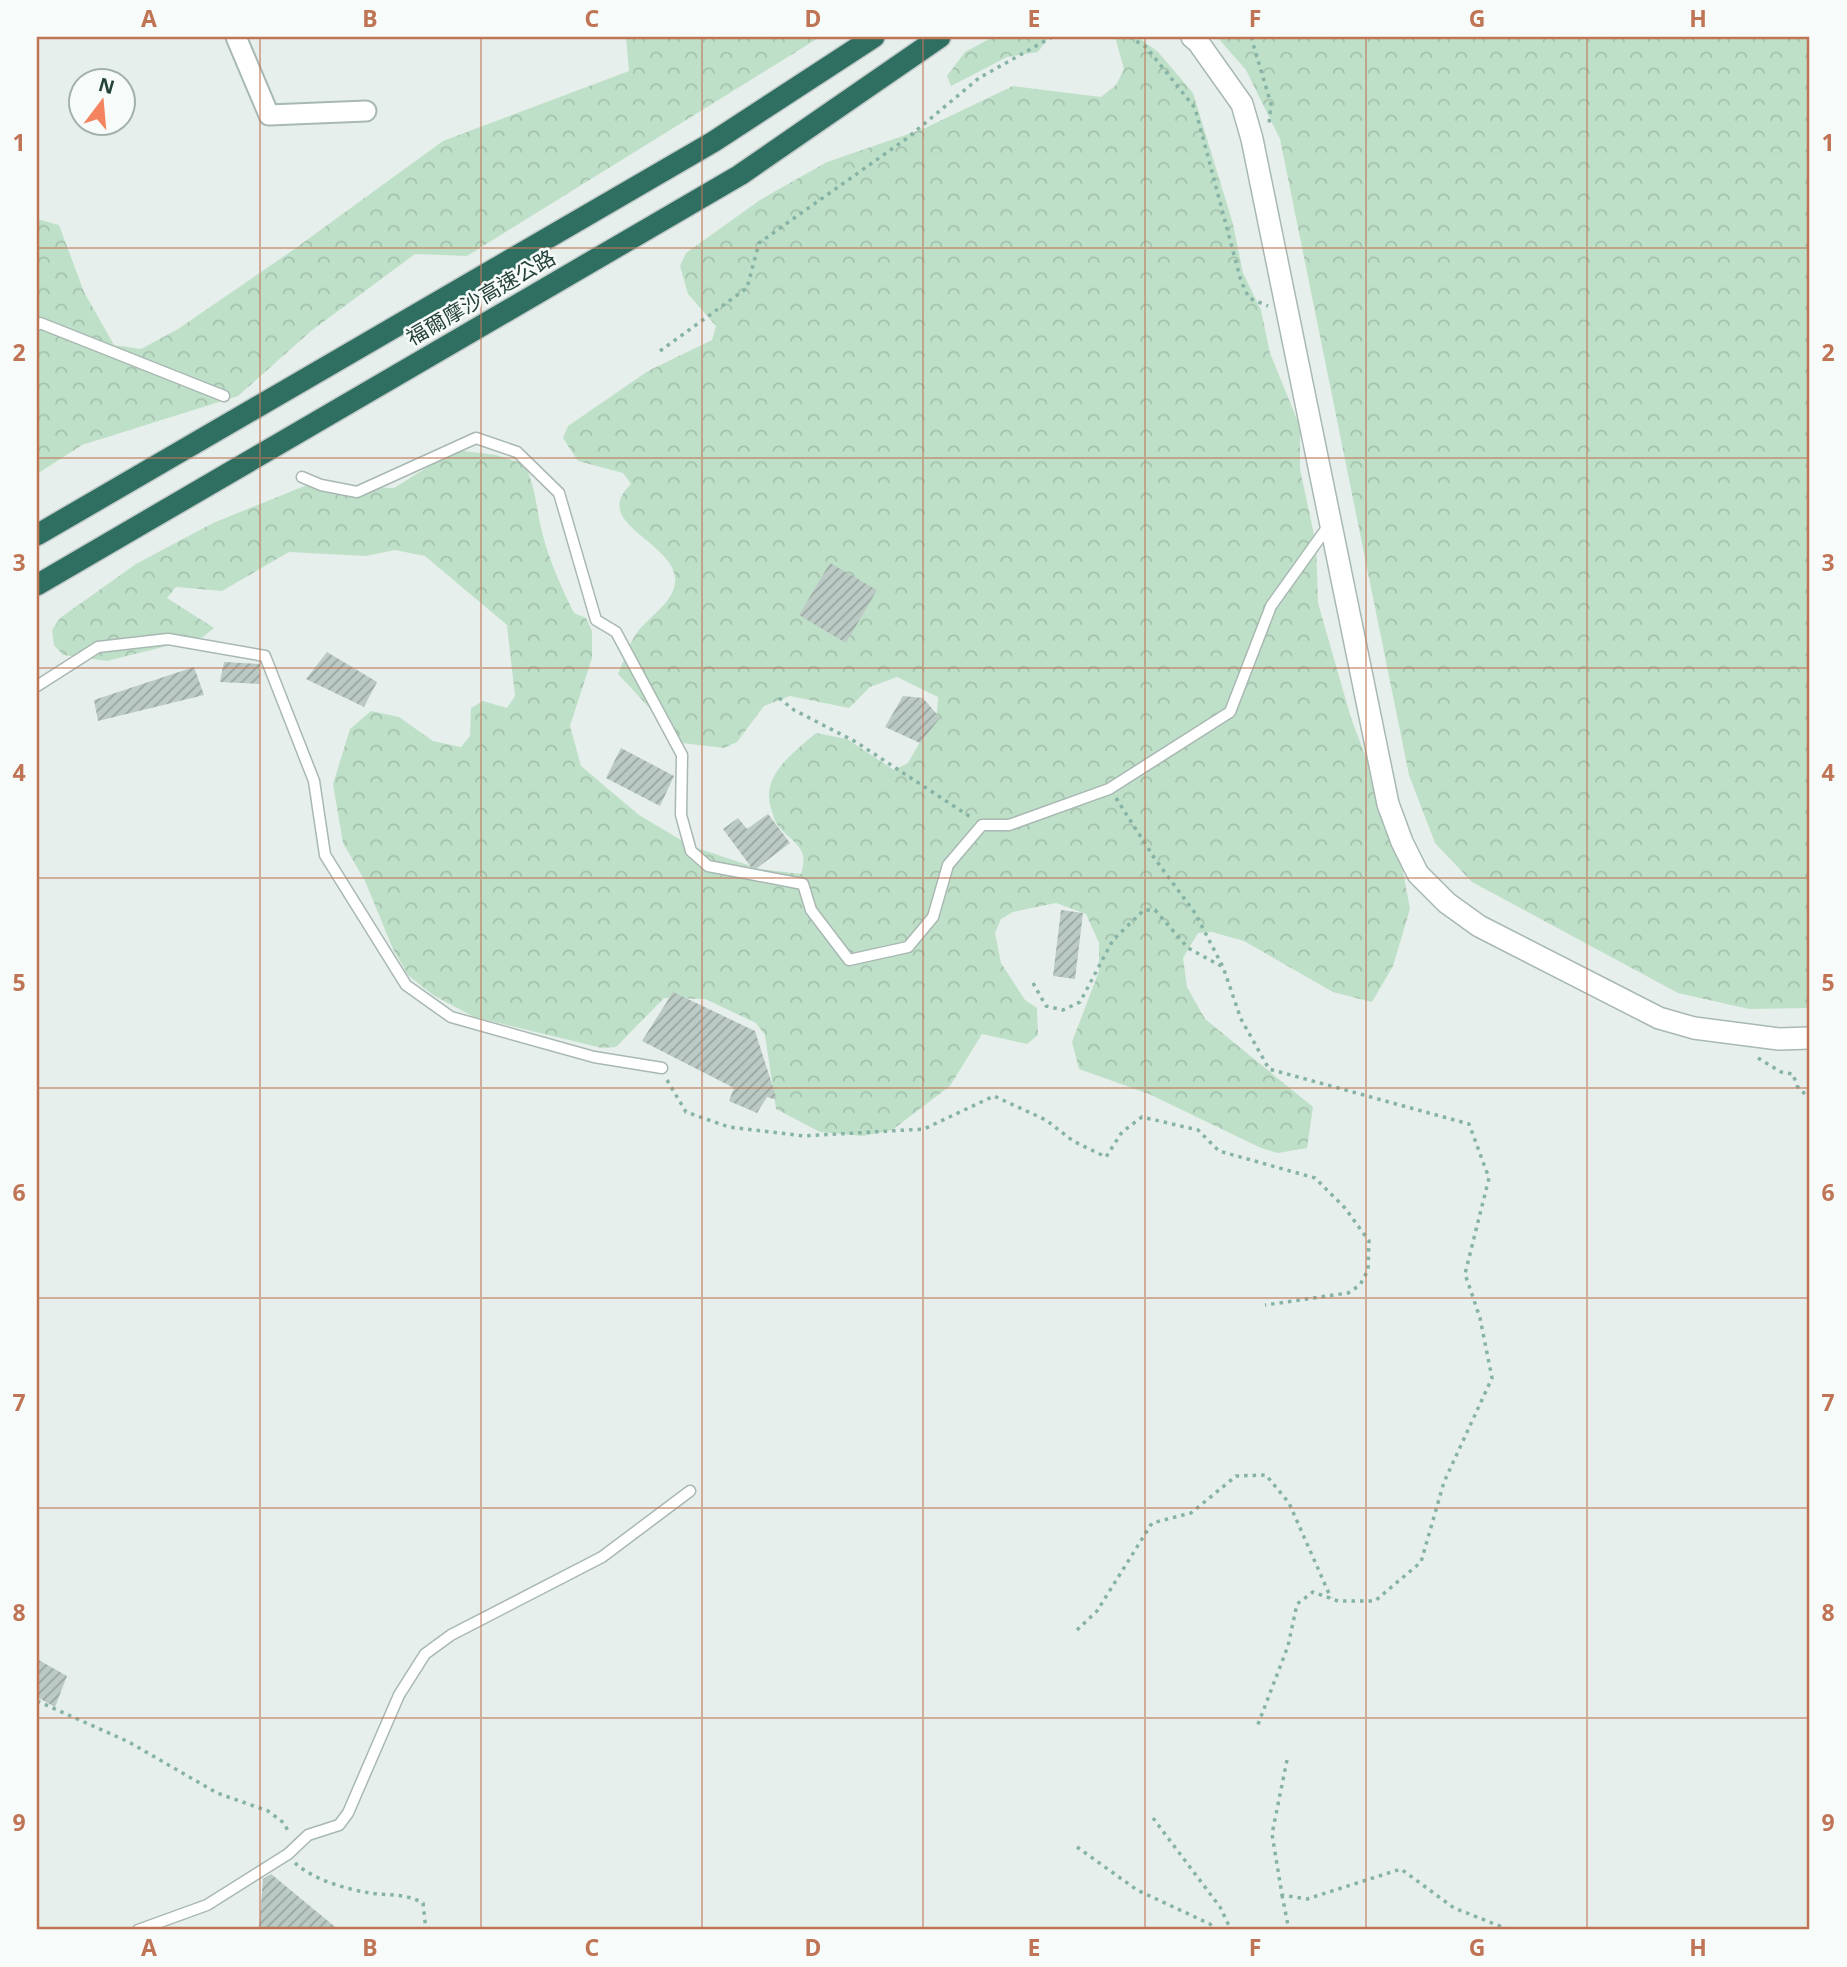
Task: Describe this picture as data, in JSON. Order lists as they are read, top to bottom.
{
  "streets": {
    "highway": ["福爾摩沙高速公路"]
  },
  "north": "top",
  "grid": {
    "columns": [
      "A",
      "B",
      "C",
      "D",
      "E",
      "F",
      "G",
      "H"
    ],
    "rows": [
      "1",
      "2",
      "3",
      "4",
      "5",
      "6",
      "7",
      "8",
      "9"
    ]
  }
}
